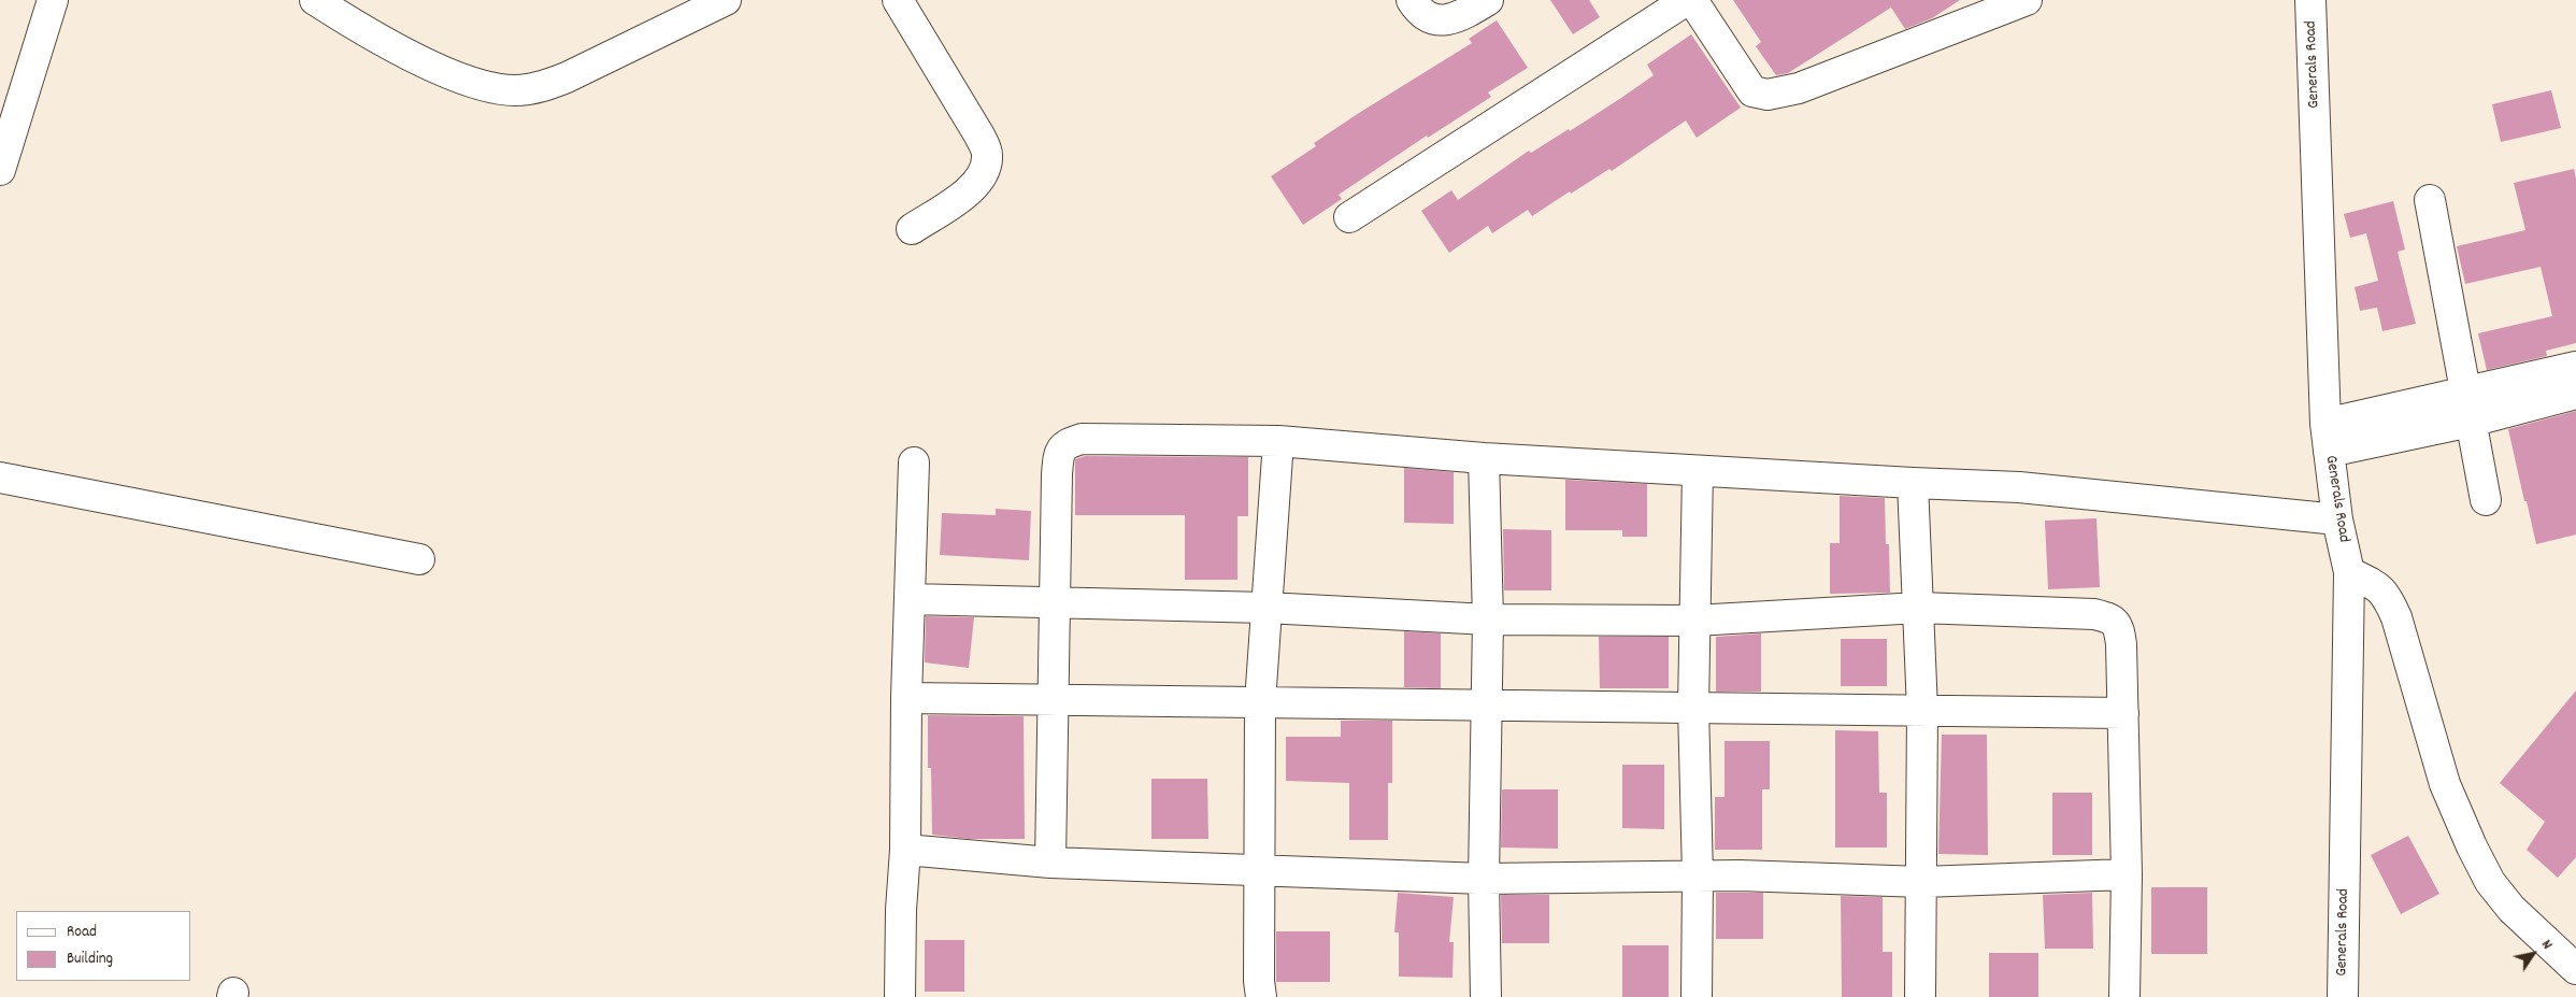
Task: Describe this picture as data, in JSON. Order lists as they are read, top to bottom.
{
  "streets": {
    "street": ["Generals Road"]
  },
  "legend": ["Road", "Building"],
  "north": "top right"
}
